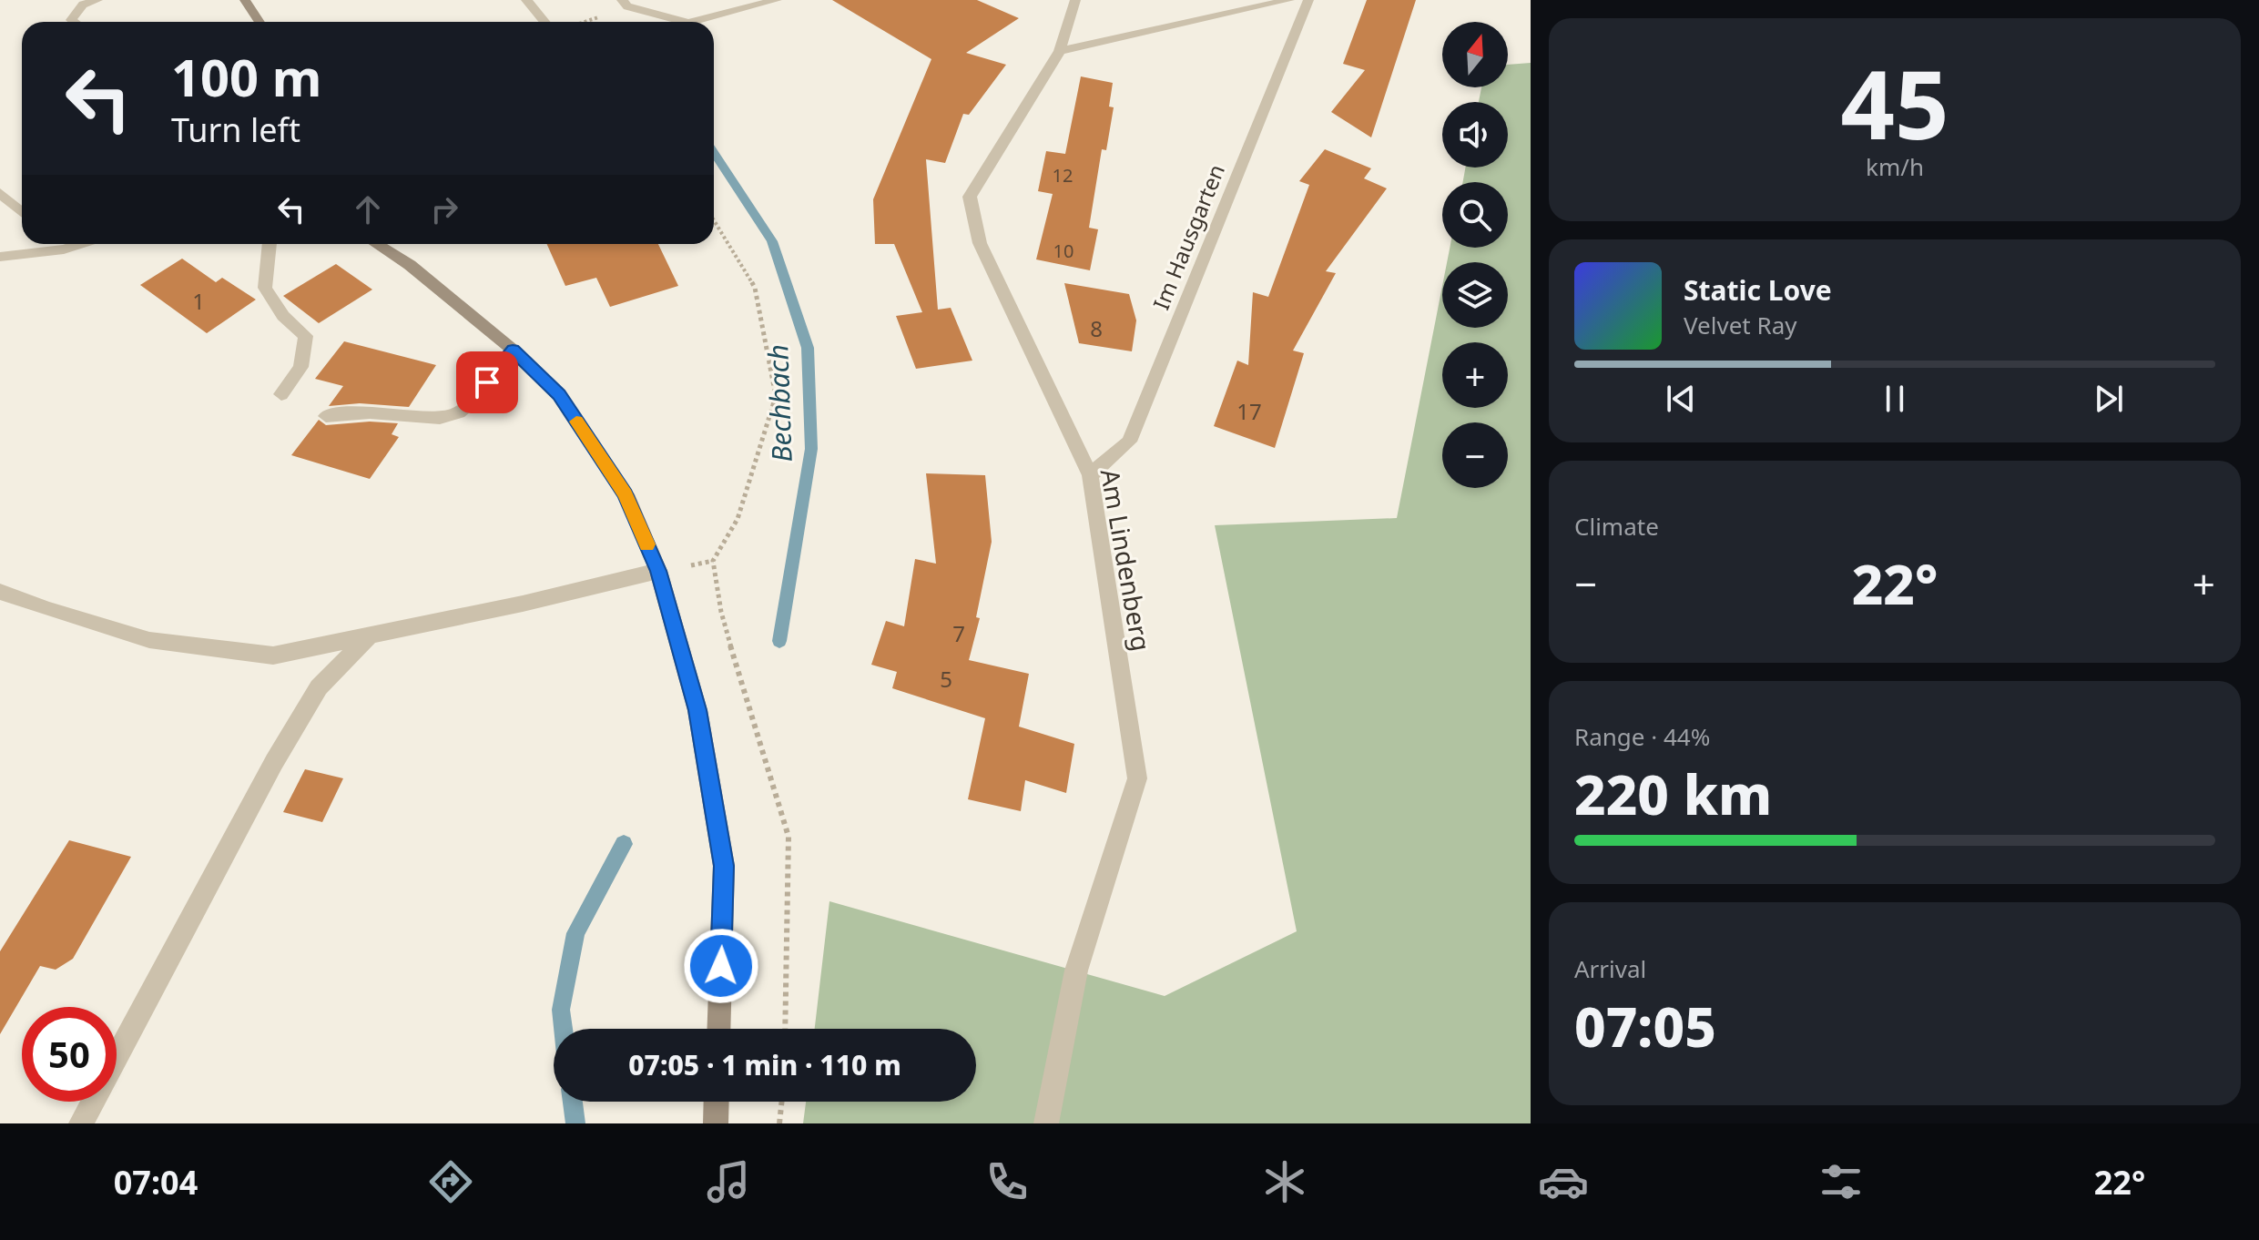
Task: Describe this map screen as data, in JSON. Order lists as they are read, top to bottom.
{
  "streets": {
    "street": ["Im Hausgarten", "Am Lindenberg"]
  },
  "crossings": [
    ["Im Hausgarten", "Am Lindenberg"]
  ],
  "water": ["Bechbach"],
  "house_numbers": [
    "12",
    "10",
    "1",
    "8",
    "17",
    "7",
    "5"
  ],
  "north": "top",
  "page": {
    "tile": [
      ["45", "km/h"],
      "Climate",
      ["Range · 44%", "220 km"],
      ["Arrival", "07:05"]
    ],
    "map_buttons": ["+", "−"],
    "turn": ["100 m", "Turn left"],
    "song": ["Static Love", "Velvet Ray"],
    "heat": ["−", "22°", "+"],
    "limit": "50",
    "trip": "07:05 · 1 min · 110 m",
    "tabs": ["07:04", "22°"]
  }
}
